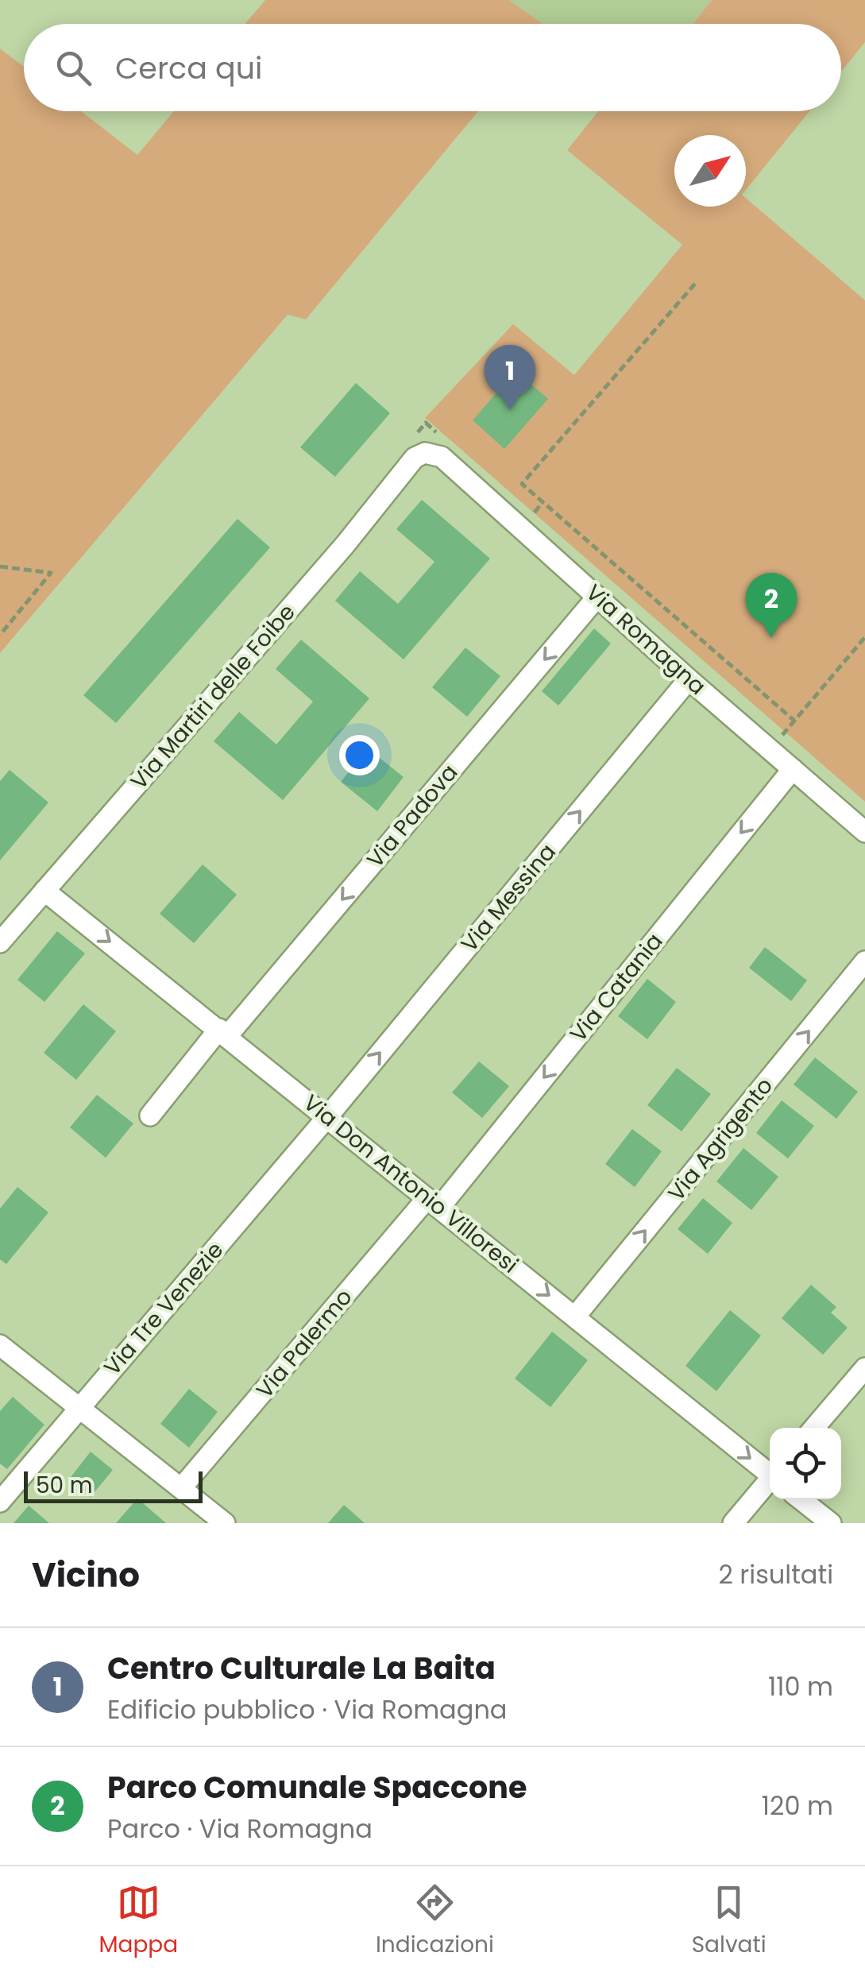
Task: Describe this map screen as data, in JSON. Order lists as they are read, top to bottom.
{
  "streets": {
    "street": [
      "Via Romagna",
      "Via Martiri delle Foibe",
      "Via Padova",
      "Via Messina",
      "Via Catania",
      "Via Agrigento",
      "Via Don Antonio Villoresi",
      "Via Tre Venezie",
      "Via Palermo"
    ]
  },
  "crossings": [
    ["Via Romagna", "Via Martiri delle Foibe"],
    ["Via Romagna", "Via Padova"],
    ["Via Romagna", "Via Messina"],
    ["Via Romagna", "Via Catania"],
    ["Via Martiri delle Foibe", "Via Don Antonio Villoresi"],
    ["Via Padova", "Via Don Antonio Villoresi"],
    ["Via Messina", "Via Don Antonio Villoresi"],
    ["Via Messina", "Via Tre Venezie"],
    ["Via Catania", "Via Don Antonio Villoresi"],
    ["Via Catania", "Via Palermo"],
    ["Via Agrigento", "Via Don Antonio Villoresi"],
    ["Via Don Antonio Villoresi", "Via Tre Venezie"],
    ["Via Don Antonio Villoresi", "Via Palermo"]
  ],
  "one_way": [
    "Via Padova",
    "Via Messina",
    "Via Catania",
    "Via Agrigento",
    "Via Don Antonio Villoresi"
  ],
  "scale_bar": "50 m",
  "north": "top right",
  "page": {
    "search": "Cerca qui",
    "pins": ["1", "2"],
    "scale": "50 m",
    "heading": ["Vicino", "2 risultati"],
    "list": [
      {
        "mark": "1",
        "name": "Centro Culturale La Baita",
        "note": "Edificio pubblico · Via Romagna",
        "value": "110 m"
      },
      {
        "mark": "2",
        "name": "Parco Comunale Spaccone",
        "note": "Parco · Via Romagna",
        "value": "120 m"
      }
    ],
    "nav": ["Mappa", "Indicazioni", "Salvati"]
  }
}
